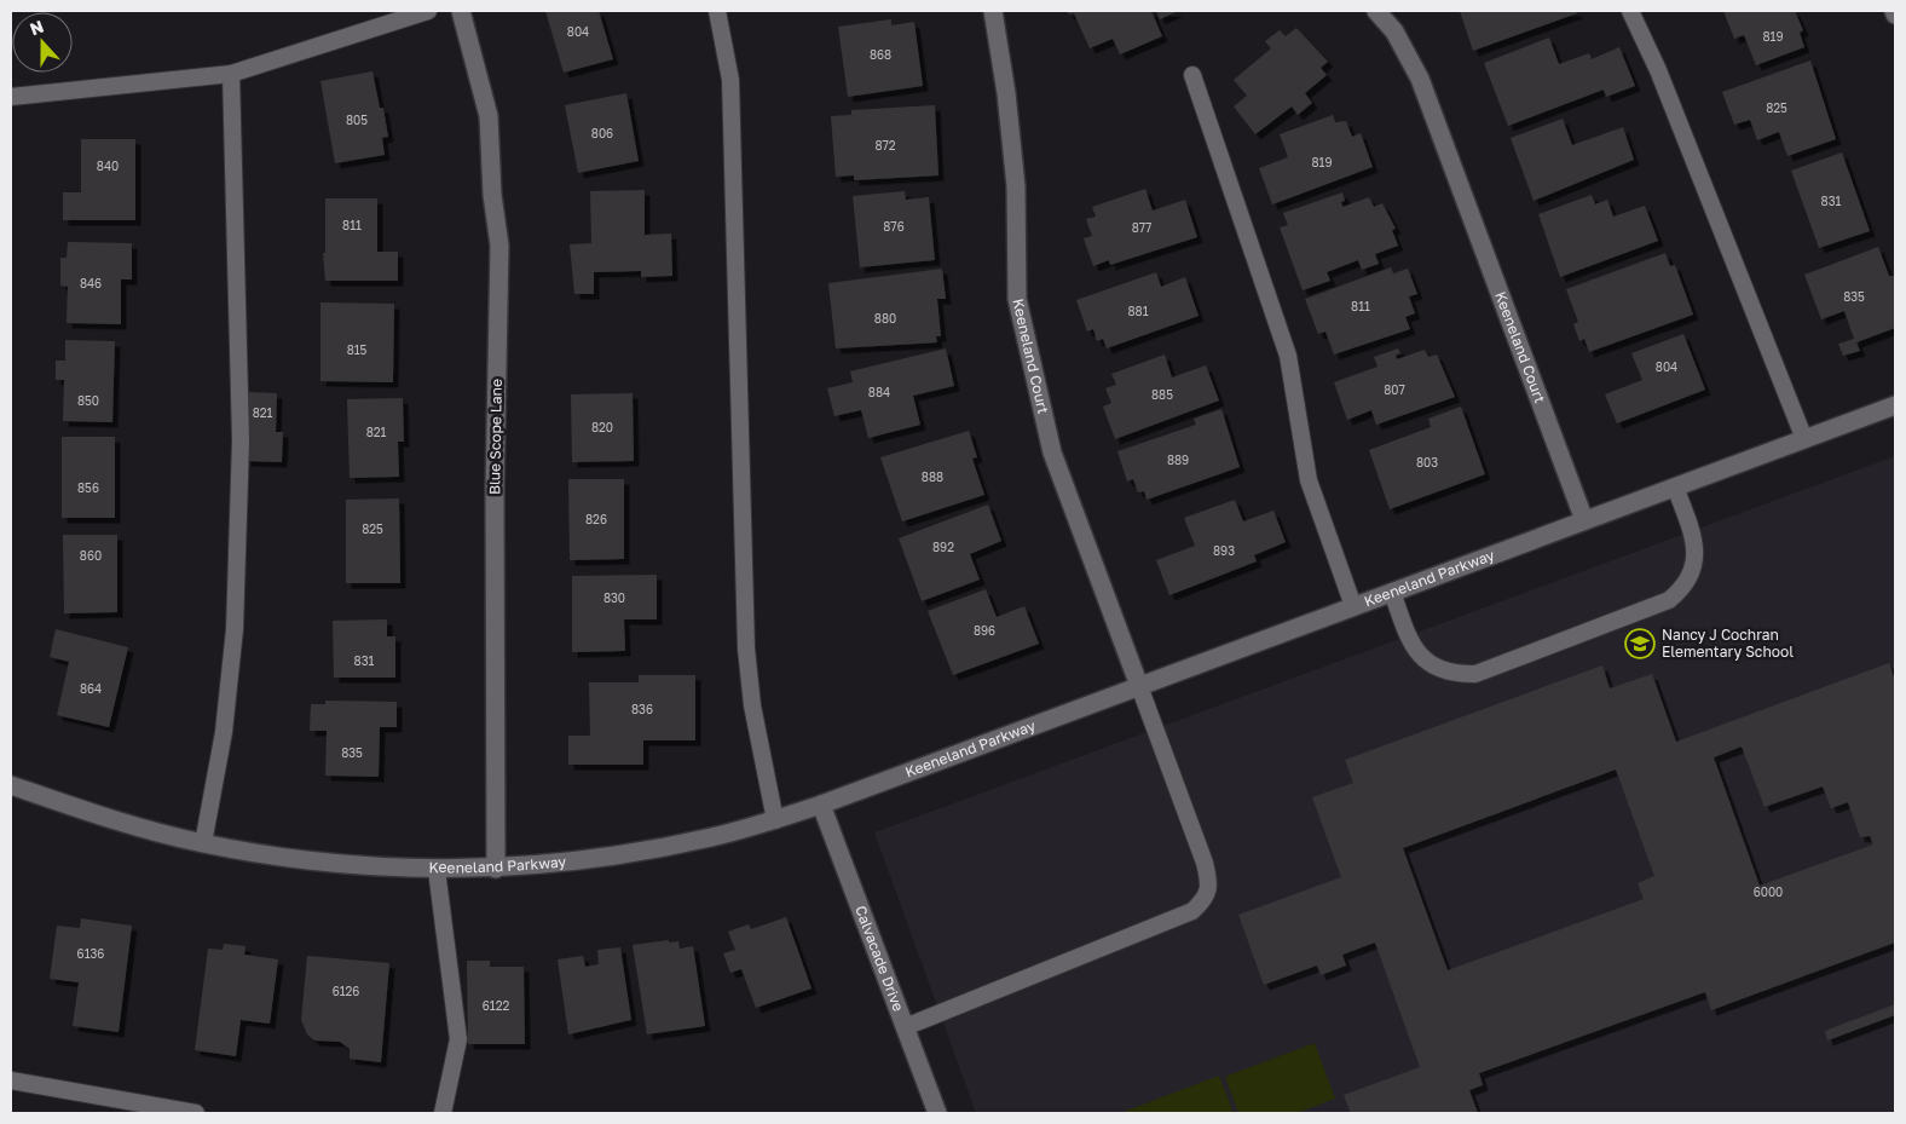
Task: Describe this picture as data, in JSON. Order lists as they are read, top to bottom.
{
  "streets": {
    "street": [
      "Keeneland Court",
      "Blue Scope Lane",
      "Keeneland Parkway",
      "Calvacade Drive"
    ]
  },
  "crossings": [
    ["Keeneland Court", "Keeneland Parkway"],
    ["Blue Scope Lane", "Keeneland Parkway"],
    ["Keeneland Parkway", "Calvacade Drive"]
  ],
  "places": {
    "school or university": ["Nancy J Cochran Elementary School"]
  },
  "house_numbers": [
    "804",
    "819",
    "868",
    "825",
    "805",
    "806",
    "872",
    "819",
    "840",
    "831",
    "811",
    "876",
    "877",
    "846",
    "835",
    "811",
    "881",
    "880",
    "815",
    "804",
    "807",
    "884",
    "885",
    "850",
    "821",
    "820",
    "821",
    "889",
    "803",
    "888",
    "856",
    "826",
    "825",
    "892",
    "893",
    "860",
    "830",
    "896",
    "831",
    "864",
    "836",
    "835",
    "6000",
    "6136",
    "6126",
    "6122"
  ],
  "north": "top"
}
